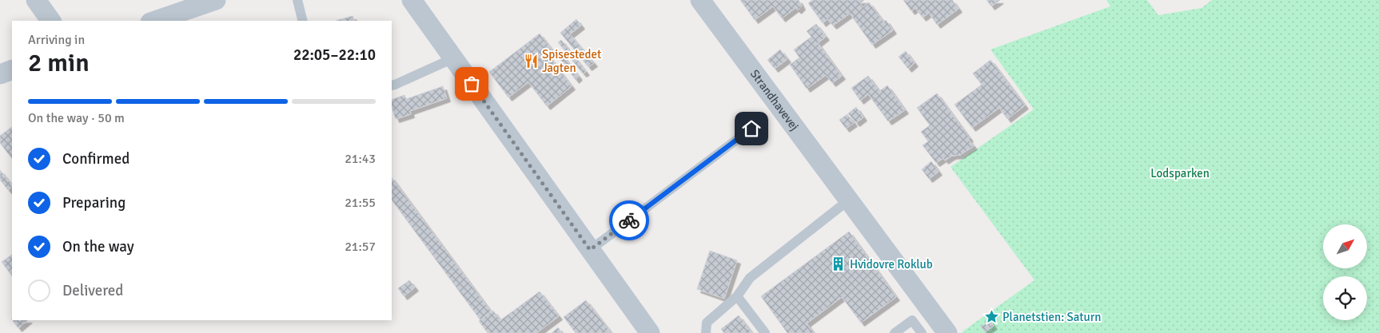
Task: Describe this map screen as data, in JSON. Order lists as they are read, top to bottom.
{
  "streets": {
    "street": ["Strandhavevej"]
  },
  "parks": ["Lodsparken"],
  "places": {
    "restaurant": ["Spisestedet Jagten"],
    "building": ["Hvidovre Roklub"],
    "place": ["Planetstien: Saturn"]
  },
  "north": "top right",
  "page": {
    "heading": ["2 min", "Arriving in", "22:05–22:10"],
    "bar": "On the way · 50 m",
    "list": [
      ["Confirmed", "21:43"],
      ["Preparing", "21:55"],
      ["On the way", "21:57"],
      "Delivered"
    ]
  }
}
